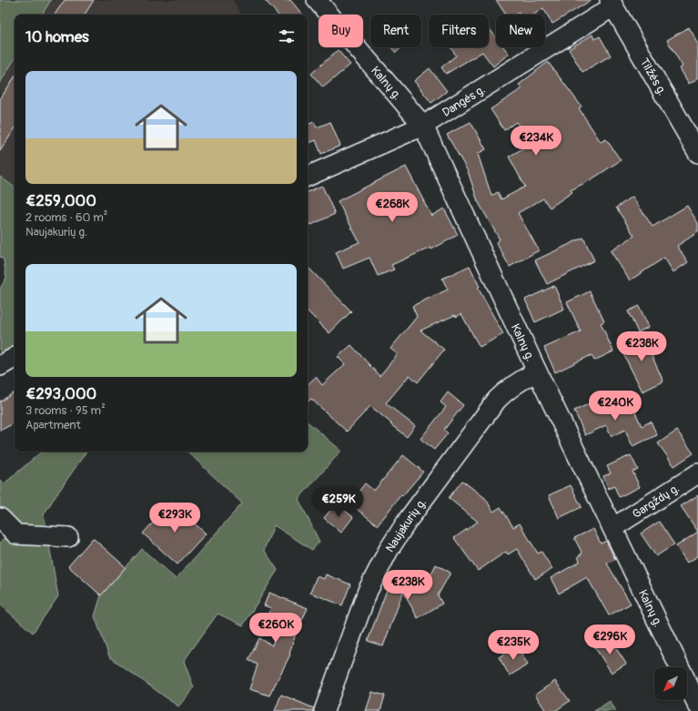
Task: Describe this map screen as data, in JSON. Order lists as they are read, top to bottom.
{
  "streets": {
    "street": [
      "Tilžės g.",
      "Kalnų g.",
      "Dangės g.",
      "Gargždų g.",
      "Naujakurių g."
    ]
  },
  "crossings": [
    ["Tilžės g.", "Dangės g."],
    ["Kalnų g.", "Dangės g."],
    ["Kalnų g.", "Gargždų g."],
    ["Kalnų g.", "Naujakurių g."]
  ],
  "north": "bottom left",
  "page": {
    "chip": [
      "Buy",
      "Rent",
      "Filters",
      "New"
    ],
    "heading": "10 homes",
    "list": [
      {
        "name": "€259,000",
        "note": "2 rooms · 60 m² · Naujakurių g."
      },
      {
        "name": "€293,000",
        "note": "3 rooms · 95 m² · Apartment"
      }
    ],
    "price": [
      "€234K",
      "€268K",
      "€238K",
      "€240K",
      "€259K",
      "€293K",
      "€238K",
      "€260K",
      "€296K",
      "€235K"
    ]
  }
}
